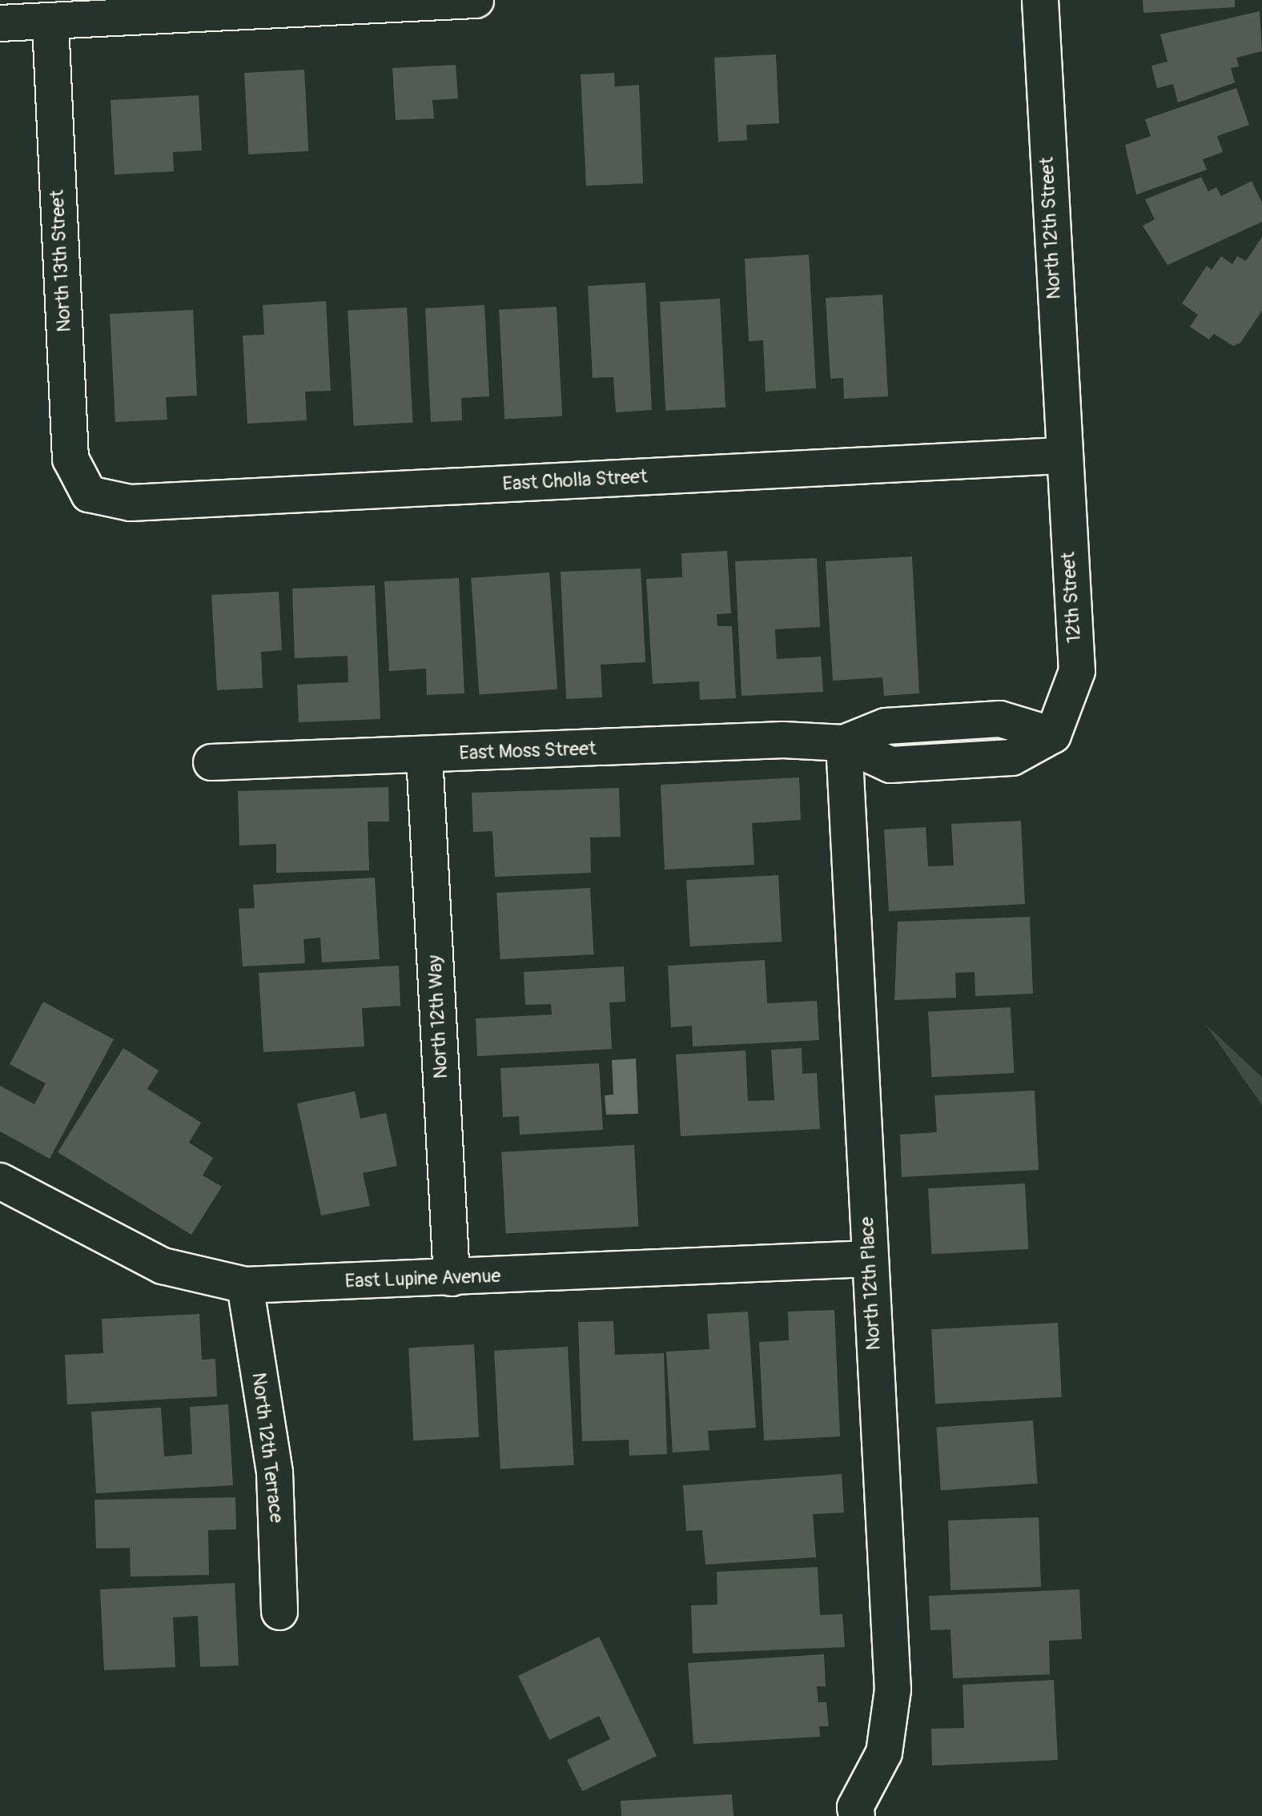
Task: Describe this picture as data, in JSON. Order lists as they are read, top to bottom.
{
  "streets": {
    "street": [
      "North 12th Street",
      "North 13th Street",
      "East Cholla Street",
      "12th Street",
      "East Moss Street",
      "North 12th Way",
      "East Lupine Avenue",
      "North 12th Place",
      "North 12th Terrace"
    ]
  },
  "crossings": [
    ["North 12th Street", "East Cholla Street"],
    ["North 12th Street", "12th Street"],
    ["North 13th Street", "East Cholla Street"],
    ["East Cholla Street", "12th Street"],
    ["12th Street", "East Moss Street"],
    ["East Moss Street", "North 12th Way"],
    ["East Moss Street", "North 12th Place"],
    ["North 12th Way", "East Lupine Avenue"],
    ["East Lupine Avenue", "North 12th Place"],
    ["East Lupine Avenue", "North 12th Terrace"]
  ]
}
